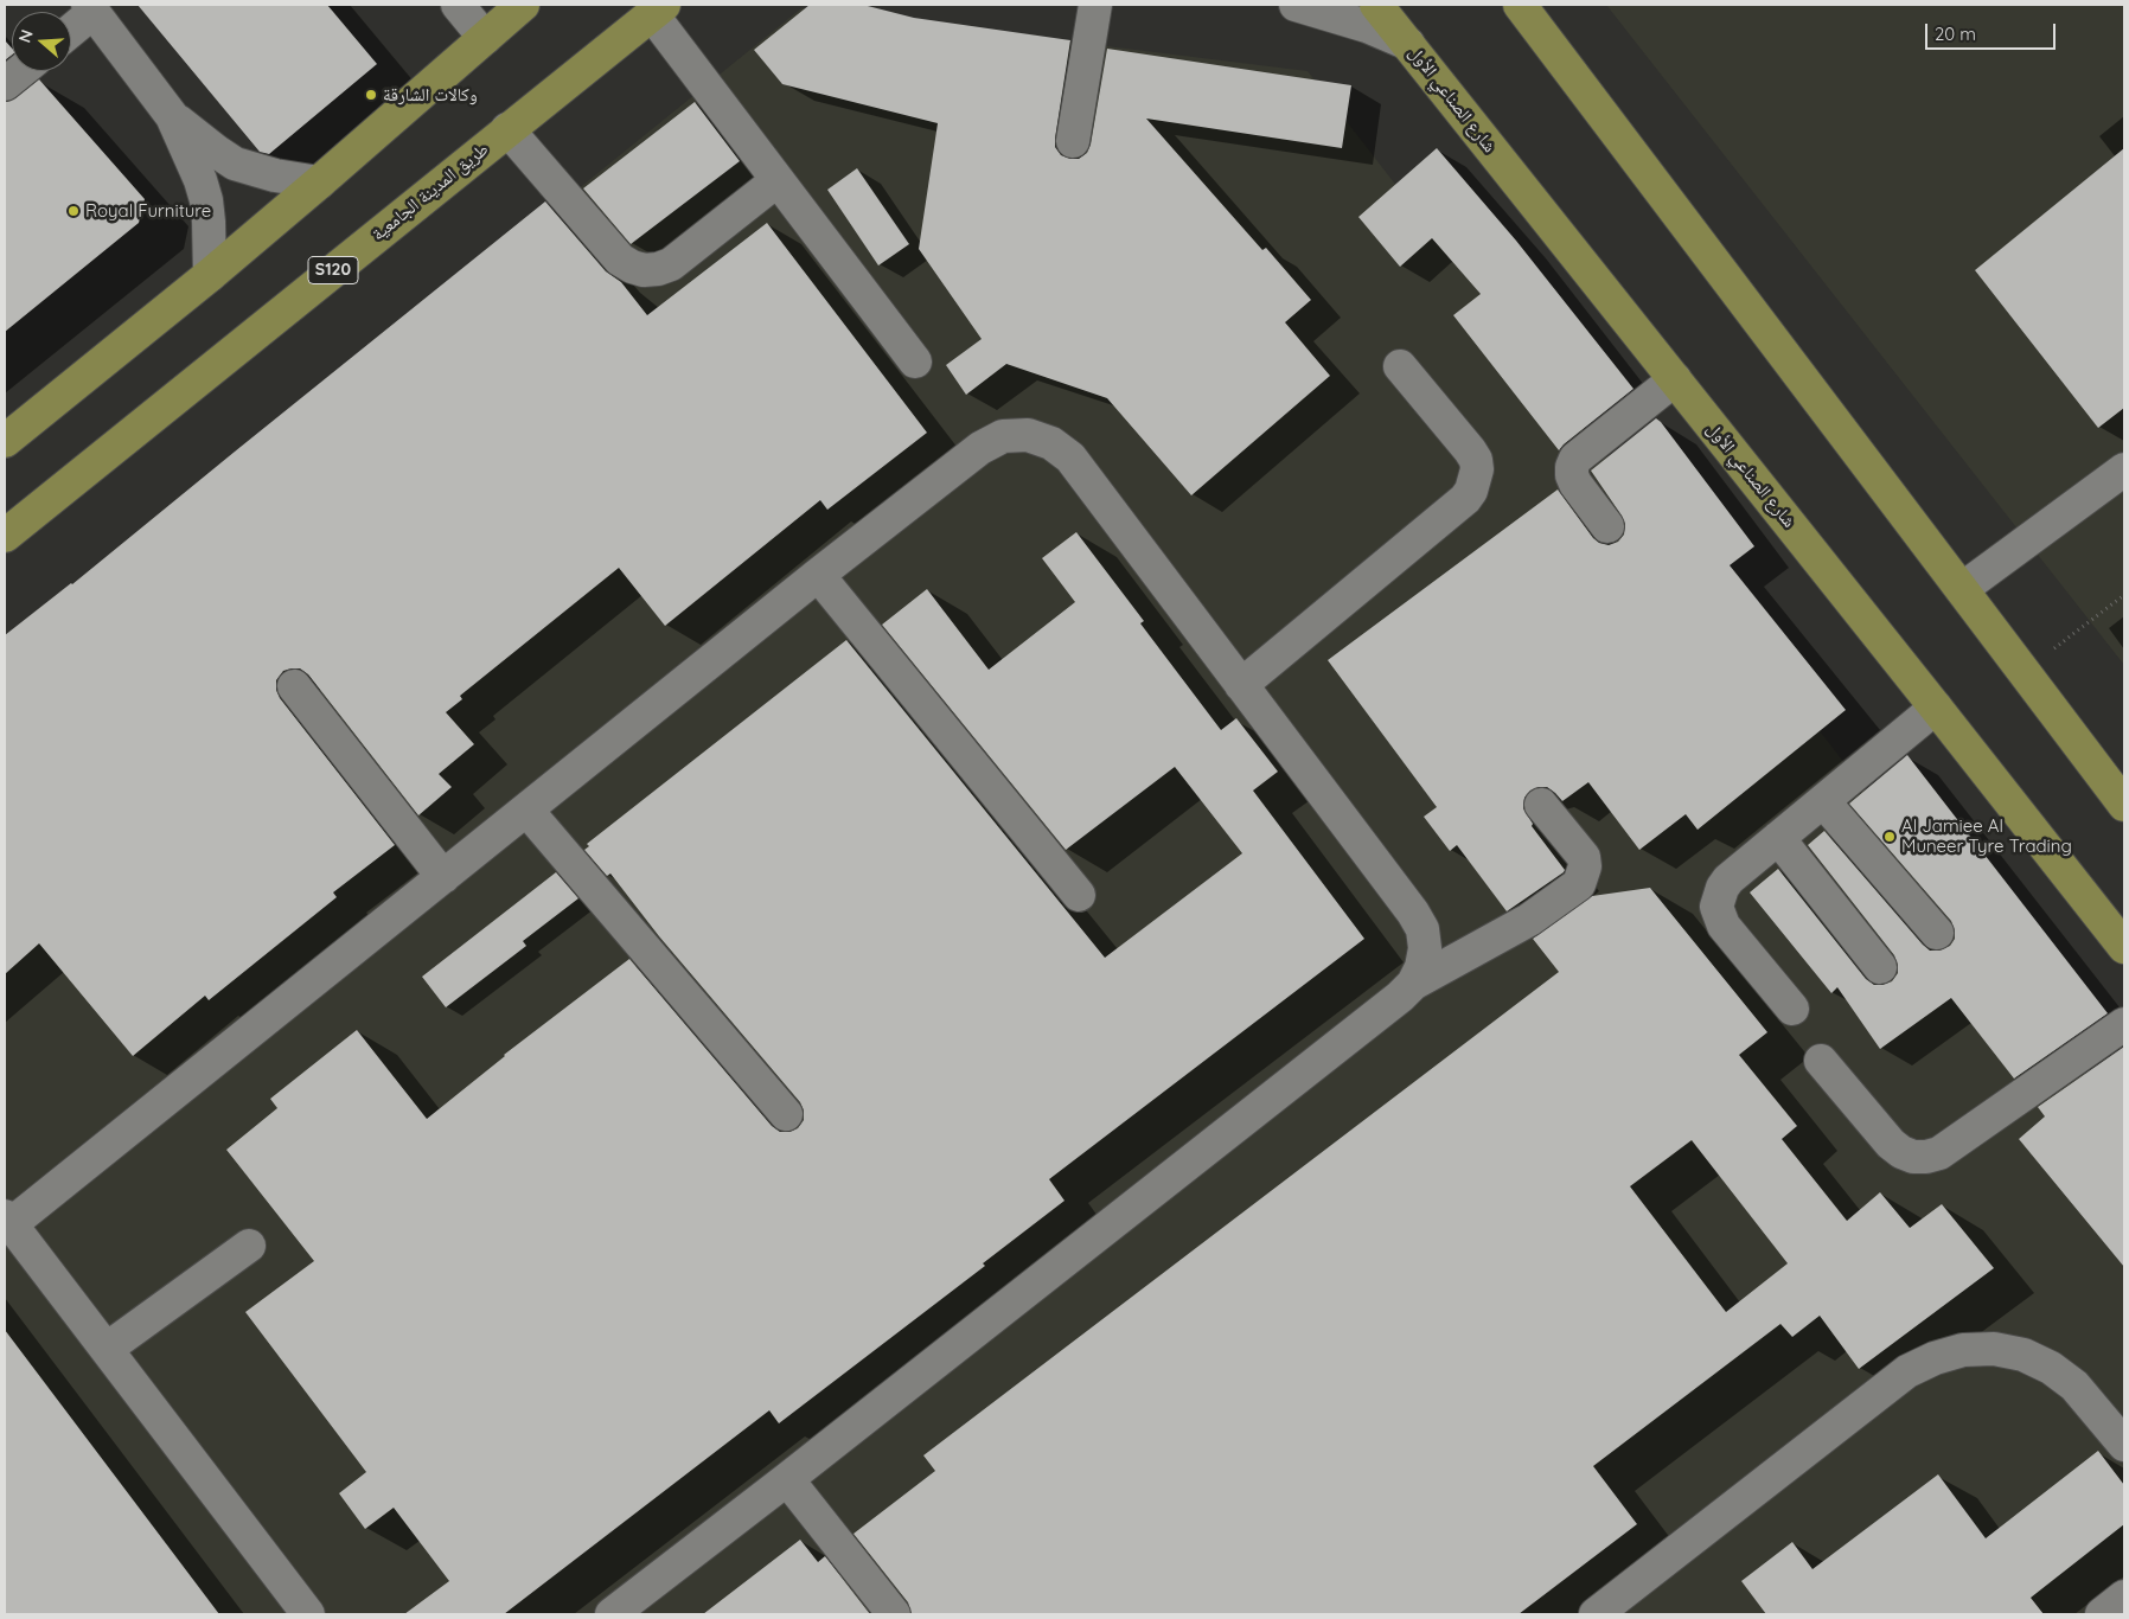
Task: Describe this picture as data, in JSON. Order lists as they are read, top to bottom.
{
  "streets": {
    "main road": ["شارع الصناعي الأول", "طريق المدينة الجامعية", "S120"]
  },
  "places": ["وكالات الشارقة", "Royal Furniture", "Al Jamiee Al Muneer Tyre Trading"],
  "scale_bar": "20 m",
  "north": "left"
}
